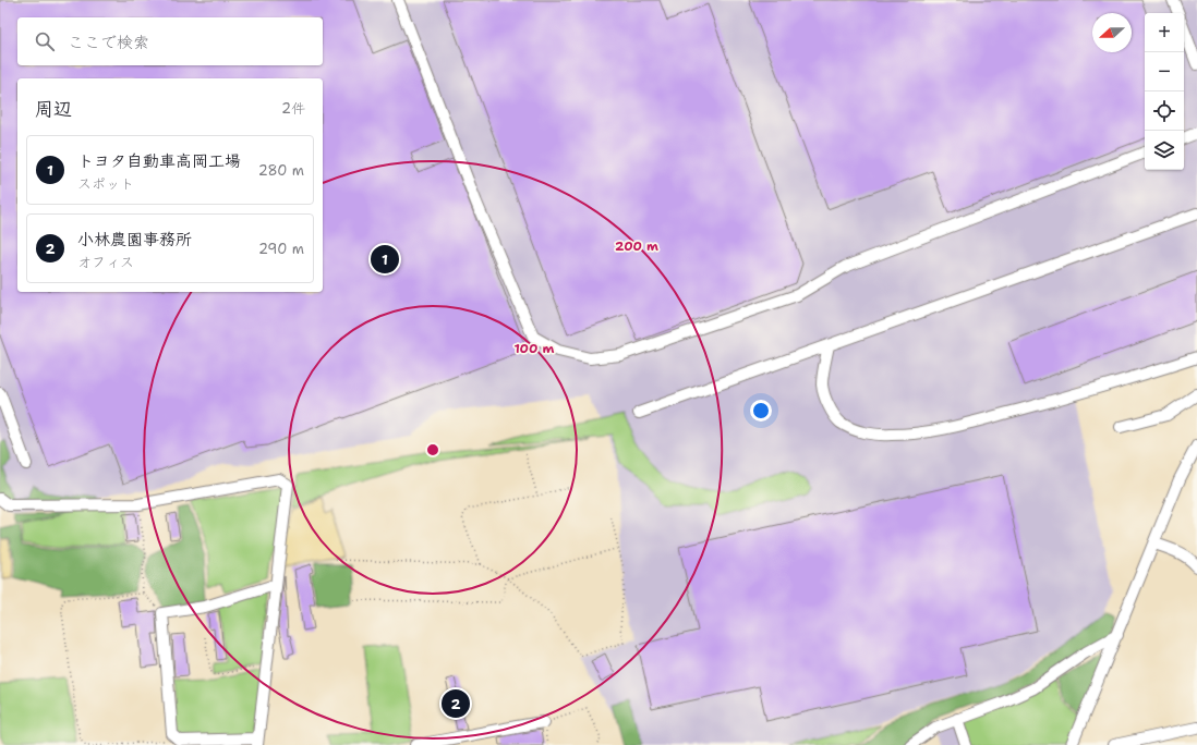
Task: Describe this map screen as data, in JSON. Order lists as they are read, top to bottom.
{
  "north": "left",
  "page": {
    "map_buttons": ["+", "−"],
    "search": "ここで検索",
    "heading": ["周辺", "2件"],
    "list": [
      {
        "mark": "1",
        "name": "トヨタ自動車高岡工場",
        "note": "スポット",
        "value": "280 m"
      },
      {
        "mark": "2",
        "name": "小林農園事務所",
        "note": "オフィス",
        "value": "290 m"
      }
    ],
    "pins": ["1", "2"]
  },
  "rings": ["200 m", "100 m"]
}
